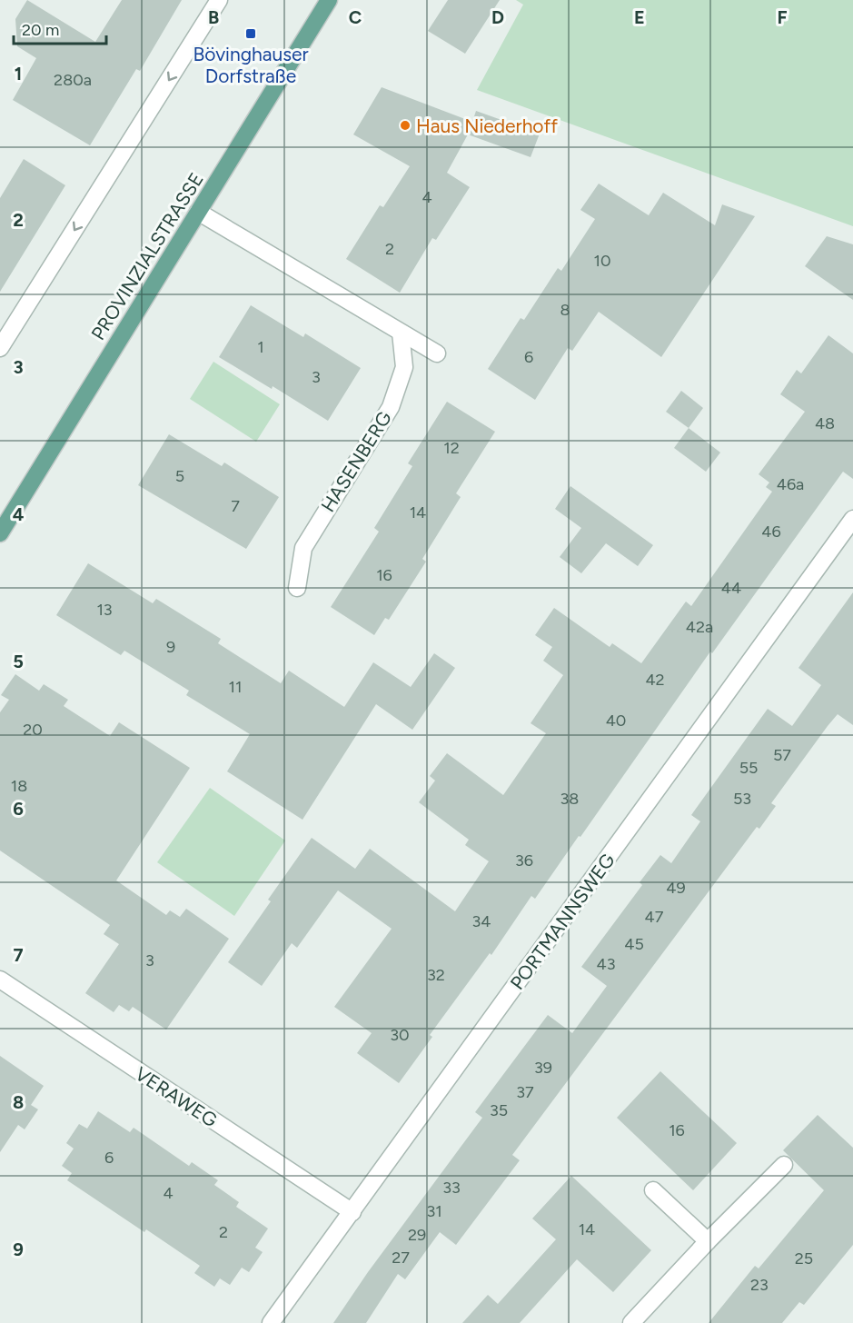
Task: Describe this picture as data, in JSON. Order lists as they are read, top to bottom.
{
  "streets": {
    "main road": ["PROVINZIALSTRASSE"],
    "street": ["HASENBERG", "PORTMANNSWEG", "VERAWEG"]
  },
  "crossings": [
    ["PORTMANNSWEG", "VERAWEG"]
  ],
  "places": {
    "transit": ["Bövinghauser Dorfstraße"],
    "other": ["Haus Niederhoff"]
  },
  "house_numbers": [
    "280a",
    "4",
    "2",
    "10",
    "8",
    "1",
    "6",
    "3",
    "48",
    "12",
    "5",
    "46a",
    "7",
    "14",
    "46",
    "16",
    "44",
    "13",
    "42a",
    "9",
    "42",
    "11",
    "40",
    "20",
    "57",
    "55",
    "18",
    "38",
    "53",
    "36",
    "49",
    "47",
    "34",
    "45",
    "3",
    "43",
    "32",
    "30",
    "39",
    "37",
    "35",
    "16",
    "6",
    "33",
    "4",
    "31",
    "14",
    "2",
    "29",
    "27",
    "25",
    "23"
  ],
  "scale_bar": "20 m",
  "grid": {
    "columns": [
      "B",
      "C",
      "D",
      "E",
      "F"
    ],
    "rows": [
      "1",
      "2",
      "3",
      "4",
      "5",
      "6",
      "7",
      "8",
      "9"
    ]
  }
}
